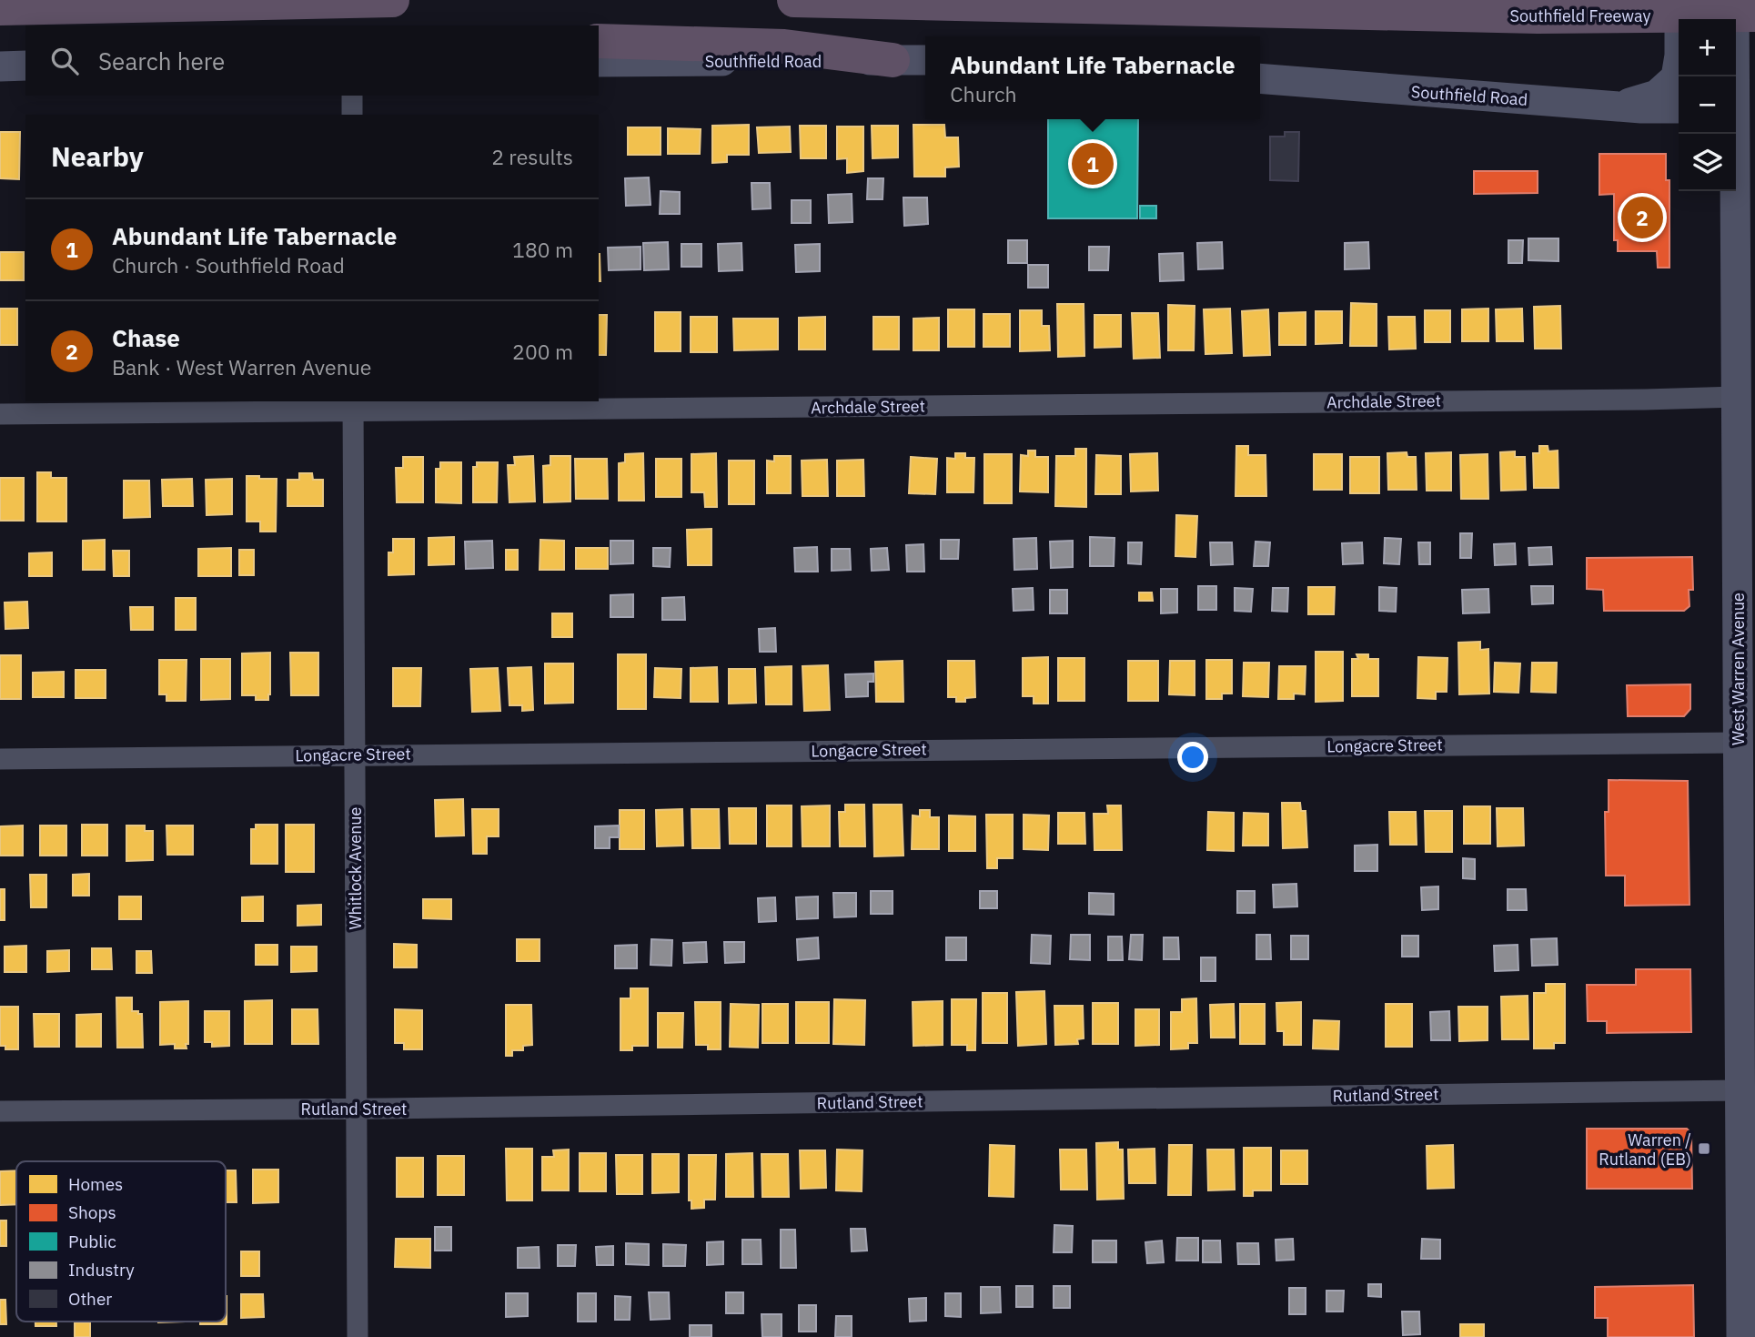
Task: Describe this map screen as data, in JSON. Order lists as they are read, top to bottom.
{
  "streets": {
    "highway": ["Southfield Freeway"],
    "main road": ["Southfield Road", "West Warren Avenue"],
    "street": [
      "Archdale Street",
      "Longacre Street",
      "Whitlock Avenue",
      "Rutland Street"
    ]
  },
  "crossings": [
    ["Archdale Street", "West Warren Avenue"],
    ["Archdale Street", "Whitlock Avenue"],
    ["West Warren Avenue", "Longacre Street"],
    ["West Warren Avenue", "Rutland Street"],
    ["Longacre Street", "Whitlock Avenue"],
    ["Whitlock Avenue", "Rutland Street"]
  ],
  "places": {
    "transit": ["Warren / Rutland (EB)"]
  },
  "legend": [
    "Homes",
    "Shops",
    "Public",
    "Industry",
    "Other"
  ],
  "page": {
    "map_buttons": ["+", "−"],
    "search": "Search here",
    "popup": ["Abundant Life Tabernacle", "Church"],
    "heading": ["Nearby", "2 results"],
    "pins": ["1", "2"],
    "list": [
      {
        "mark": "1",
        "name": "Abundant Life Tabernacle",
        "note": "Church · Southfield Road",
        "value": "180 m"
      },
      {
        "mark": "2",
        "name": "Chase",
        "note": "Bank · West Warren Avenue",
        "value": "200 m"
      }
    ]
  }
}
